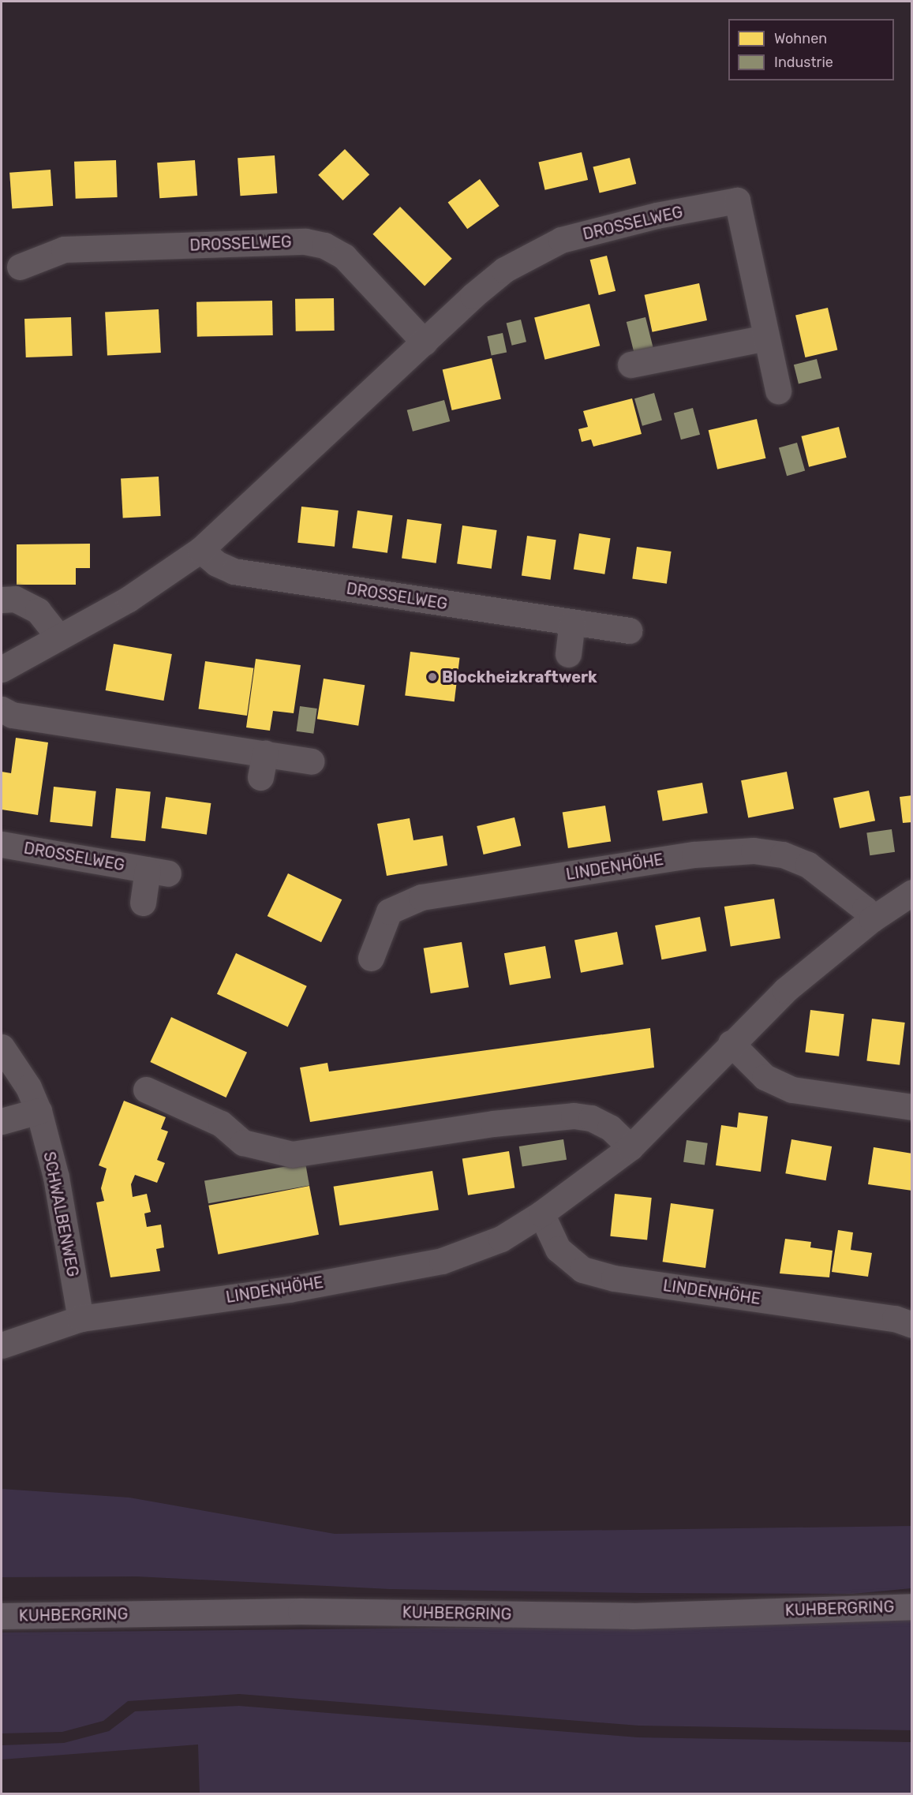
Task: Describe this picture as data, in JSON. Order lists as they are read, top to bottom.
{
  "streets": {
    "main road": ["KUHBERGRING"],
    "street": ["DROSSELWEG", "LINDENHÖHE", "SCHWALBENWEG"]
  },
  "crossings": [
    ["LINDENHÖHE", "SCHWALBENWEG"]
  ],
  "places": ["Blockheizkraftwerk"],
  "legend": ["Wohnen", "Industrie"]
}
